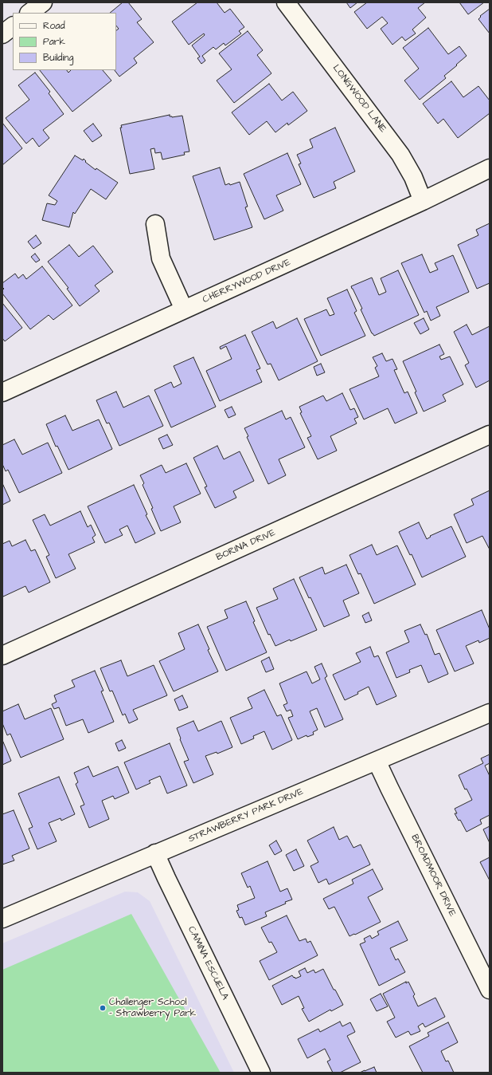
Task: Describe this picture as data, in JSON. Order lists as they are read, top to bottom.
{
  "streets": {
    "street": [
      "LONGWOOD LANE",
      "CHERRYWOOD DRIVE",
      "BORINA DRIVE",
      "STRAWBERRY PARK DRIVE",
      "BROADMOOR DRIVE",
      "CAMINA ESCUELA"
    ]
  },
  "crossings": [
    ["LONGWOOD LANE", "CHERRYWOOD DRIVE"],
    ["STRAWBERRY PARK DRIVE", "BROADMOOR DRIVE"],
    ["STRAWBERRY PARK DRIVE", "CAMINA ESCUELA"]
  ],
  "places": ["Challenger School - Strawberry Park"],
  "legend": ["Road", "Park", "Building"]
}
